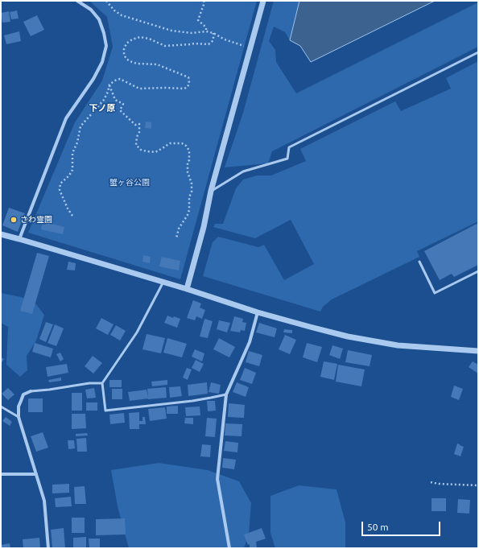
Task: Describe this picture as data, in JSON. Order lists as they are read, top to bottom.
{
  "districts": ["下ノ原"],
  "parks": ["蟹ヶ谷公園"],
  "places": ["さわ霊園"],
  "scale_bar": "50 m"
}
